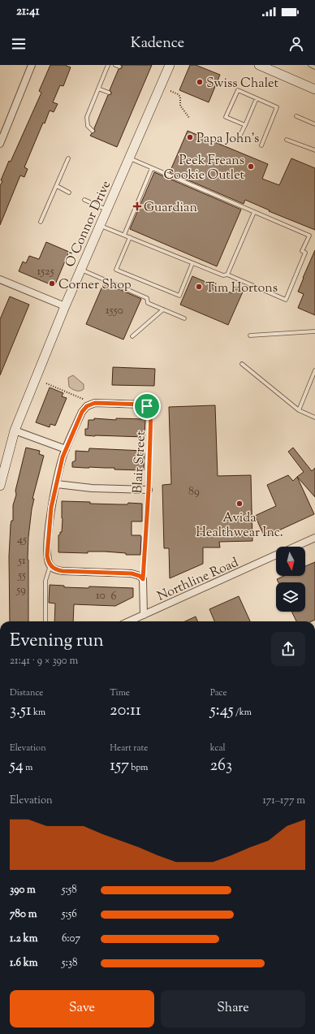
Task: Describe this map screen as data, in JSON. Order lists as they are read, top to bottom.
{
  "streets": {
    "main road": ["O'Connor Drive"],
    "street": ["Blair Street", "Northline Road"]
  },
  "crossings": [
    ["Blair Street", "Northline Road"]
  ],
  "places": {
    "other": [
      "Swiss Chalet",
      "Papa John's",
      "Peek Freans Cookie Outlet",
      "Corner Shop",
      "Tim Hortons",
      "Avida Healthwear Inc."
    ],
    "health": ["Guardian"]
  },
  "house_numbers": [
    "1525",
    "1550",
    "89",
    "45",
    "51",
    "55",
    "59",
    "10",
    "6"
  ],
  "north": "bottom",
  "page": {
    "status": "21:41",
    "header": "Kadence",
    "heading": ["Evening run", "21:41 · 9 × 390 m"],
    "stats": [
      ["Distance", "3.51 km"],
      ["Time", "20:11"],
      ["Pace", "5:45 /km"],
      ["Elevation", "54 m"],
      ["Heart rate", "157 bpm"],
      ["kcal", "263"]
    ],
    "chart": ["Elevation", "171–177 m"],
    "list": [
      {
        "name": "390 m",
        "note": "5:58"
      },
      {
        "name": "780 m",
        "note": "5:56"
      },
      {
        "name": "1.2 km",
        "note": "6:07"
      },
      {
        "name": "1.6 km",
        "note": "5:38"
      }
    ],
    "buttons": ["Save", "Share"]
  }
}
